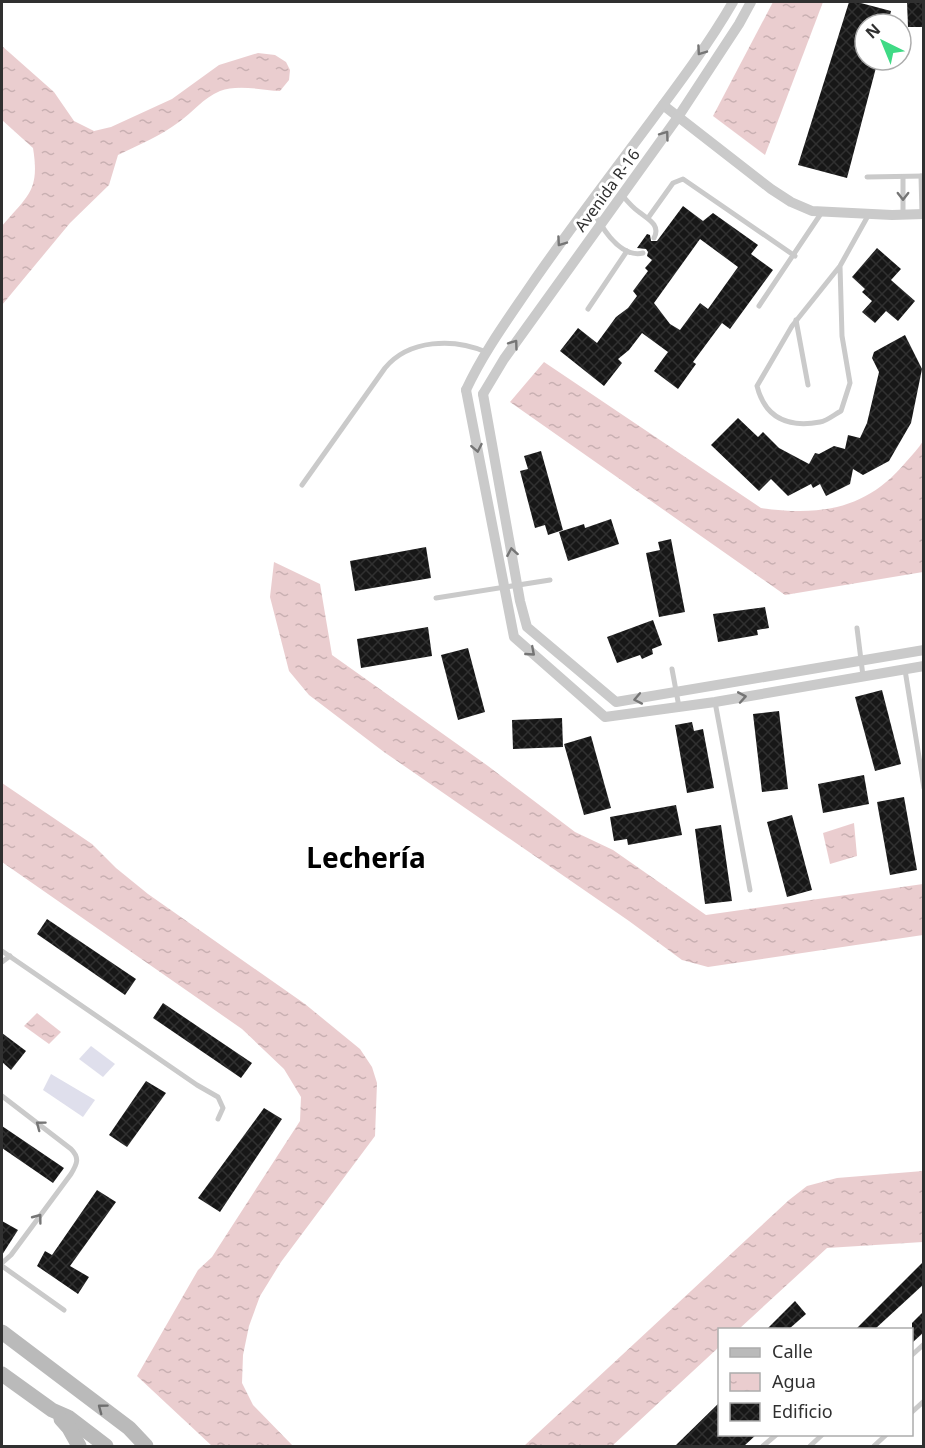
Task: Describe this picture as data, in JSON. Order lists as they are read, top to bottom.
{
  "streets": {
    "street": ["Avenida R-16"]
  },
  "districts": ["Lechería"],
  "legend": ["Calle", "Agua", "Edificio"],
  "north": "top left"
}
